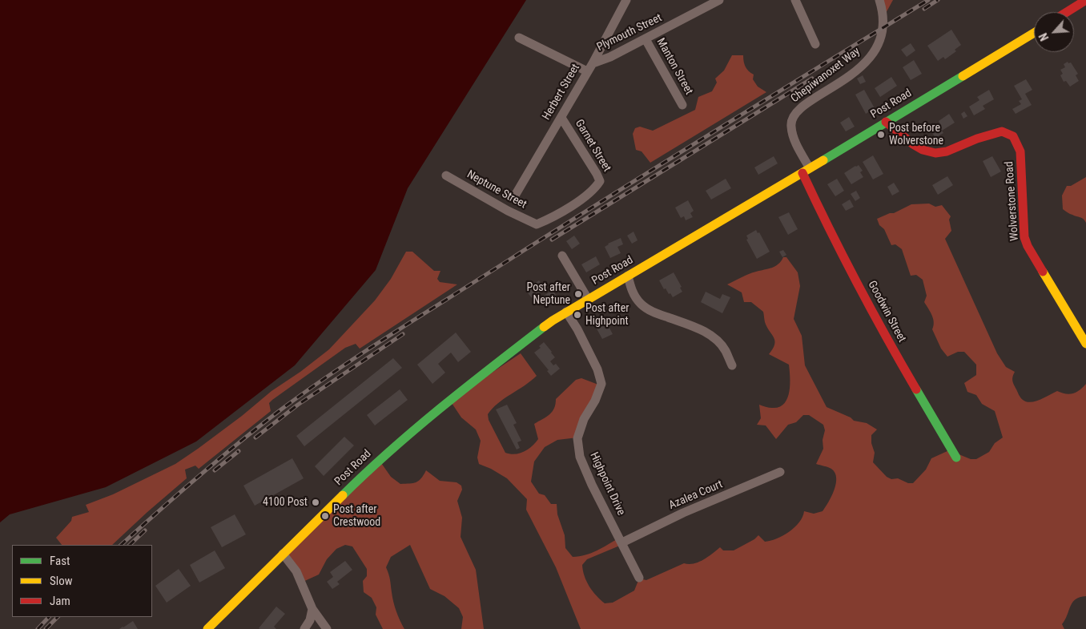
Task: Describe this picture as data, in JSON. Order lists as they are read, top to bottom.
{
  "streets": {
    "main road": ["Post Road", "Wolverstone Road", "Goodwin Street"],
    "street": [
      "Plymouth Street",
      "Manton Street",
      "Chepiwanoxet Way",
      "Herbert Street",
      "Garnet Street",
      "Neptune Street",
      "Highpoint Drive",
      "Azalea Court"
    ]
  },
  "crossings": [
    ["Plymouth Street", "Manton Street"],
    ["Plymouth Street", "Herbert Street"],
    ["Chepiwanoxet Way", "Post Road"],
    ["Chepiwanoxet Way", "Goodwin Street"],
    ["Herbert Street", "Garnet Street"],
    ["Post Road", "Wolverstone Road"],
    ["Post Road", "Goodwin Street"],
    ["Post Road", "Highpoint Drive"],
    ["Garnet Street", "Neptune Street"],
    ["Highpoint Drive", "Azalea Court"]
  ],
  "places": [
    "Post before Wolverstone",
    "Post after Neptune",
    "Post after Highpoint",
    "4100 Post",
    "Post after Crestwood"
  ],
  "legend": ["Fast", "Slow", "Jam"],
  "north": "bottom left"
}
